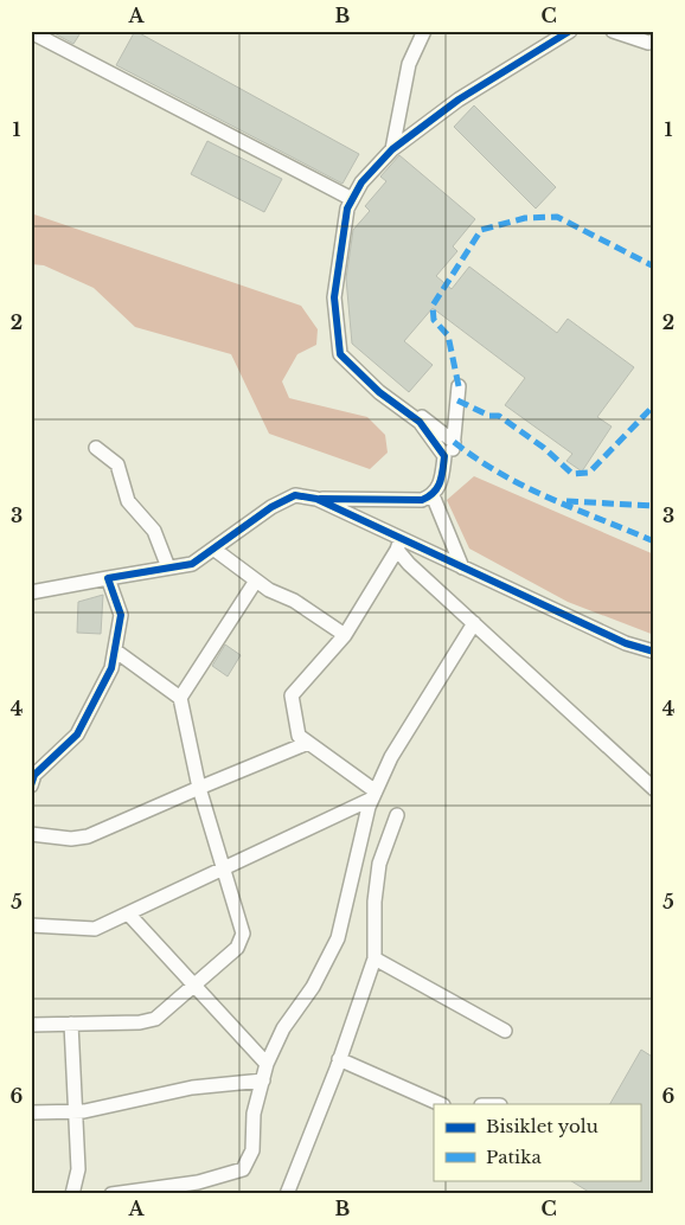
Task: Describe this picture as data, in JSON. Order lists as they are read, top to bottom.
{
  "legend": ["Bisiklet yolu", "Patika"],
  "grid": {
    "columns": ["A", "B", "C"],
    "rows": [
      "1",
      "2",
      "3",
      "4",
      "5",
      "6"
    ]
  }
}
